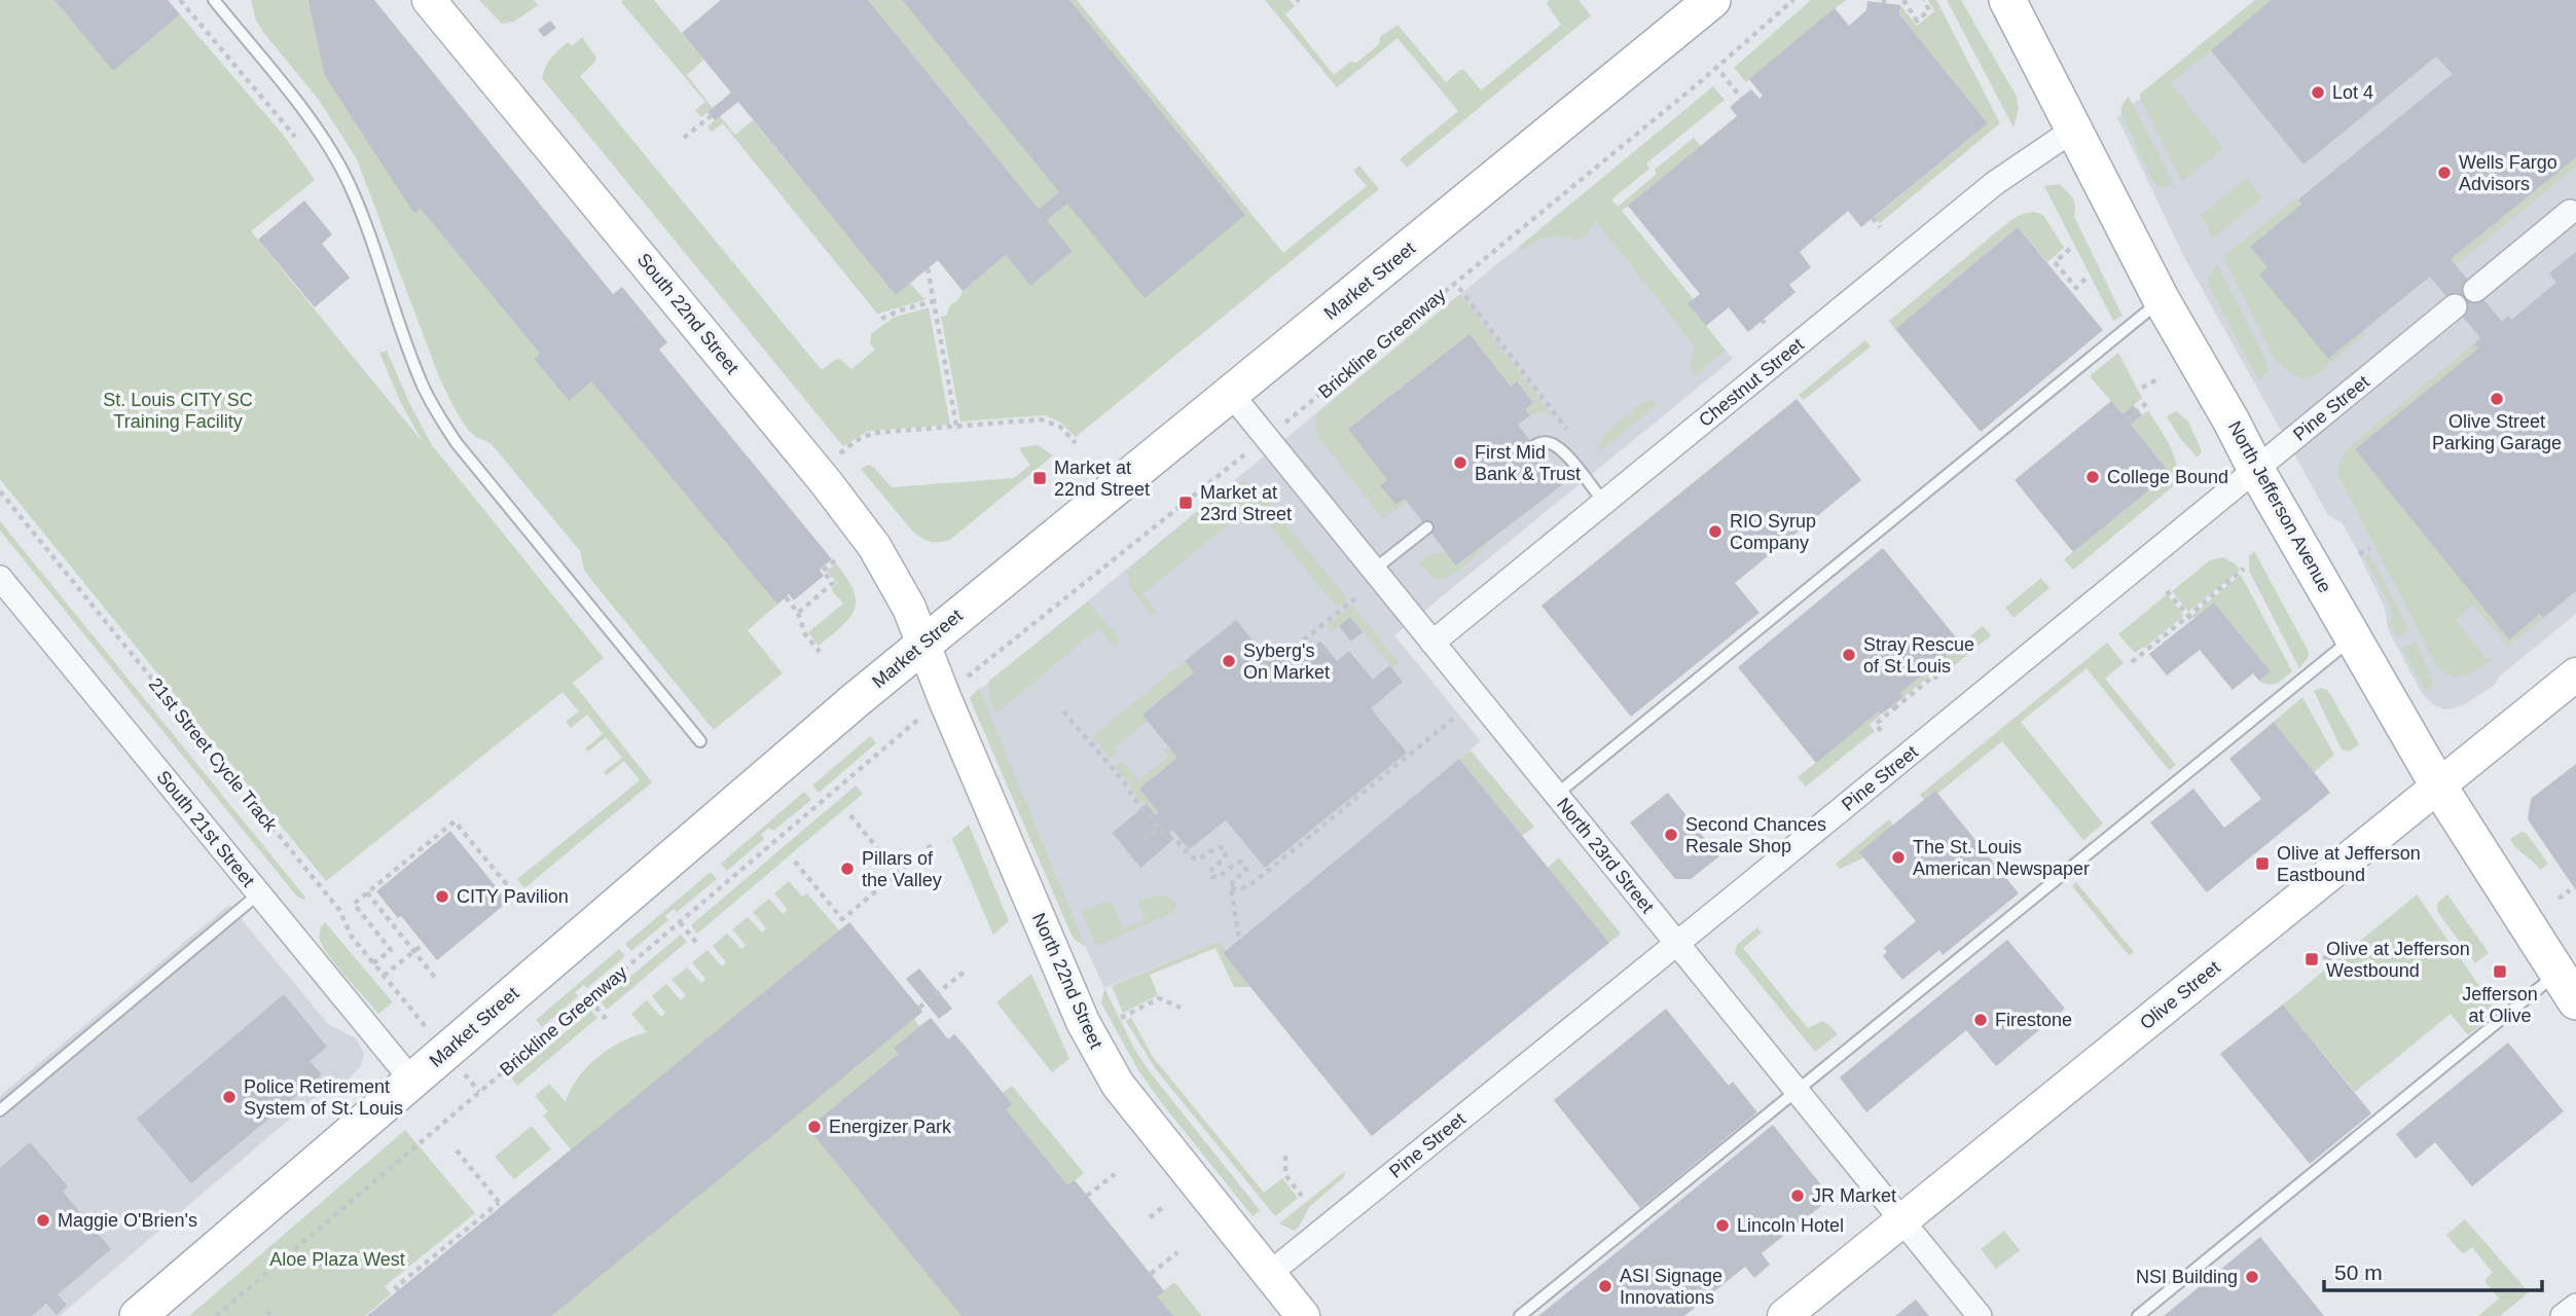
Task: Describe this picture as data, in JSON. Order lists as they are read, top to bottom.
{
  "streets": {
    "main road": ["Market Street", "North Jefferson Avenue"],
    "street": [
      "South 22nd Street",
      "Chestnut Street",
      "Pine Street",
      "South 21st Street",
      "North 23rd Street",
      "North 22nd Street",
      "Olive Street"
    ],
    "path": ["Brickline Greenway", "21st Street Cycle Track"]
  },
  "crossings": [
    ["Market Street", "South 22nd Street"],
    ["Market Street", "South 21st Street"],
    ["Market Street", "North 23rd Street"],
    ["Market Street", "North 22nd Street"],
    ["South 22nd Street", "North 22nd Street"],
    ["Brickline Greenway", "North 23rd Street"],
    ["Chestnut Street", "North Jefferson Avenue"],
    ["Chestnut Street", "North 23rd Street"],
    ["Pine Street", "North Jefferson Avenue"],
    ["Pine Street", "North 23rd Street"],
    ["Pine Street", "North 22nd Street"],
    ["North Jefferson Avenue", "Olive Street"],
    ["North 23rd Street", "Olive Street"]
  ],
  "parks": ["St. Louis CITY SC Training Facility", "Aloe Plaza West"],
  "places": {
    "other": [
      "Lot 4",
      "Wells Fargo Advisors",
      "Olive Street Parking Garage",
      "First Mid Bank & Trust",
      "College Bound",
      "RIO Syrup Company",
      "Stray Rescue of St Louis",
      "Syberg's On Market",
      "Second Chances Resale Shop",
      "The St. Louis American Newspaper",
      "Pillars of the Valley",
      "CITY Pavilion",
      "Firestone",
      "Police Retirement System of St. Louis",
      "Energizer Park",
      "JR Market",
      "Maggie O'Brien's",
      "Lincoln Hotel",
      "NSI Building",
      "ASI Signage Innovations"
    ],
    "transit": [
      "Market at 22nd Street",
      "Market at 23rd Street",
      "Olive at Jefferson Eastbound",
      "Olive at Jefferson Westbound",
      "Jefferson at Olive"
    ]
  },
  "scale_bar": "50 m"
}
